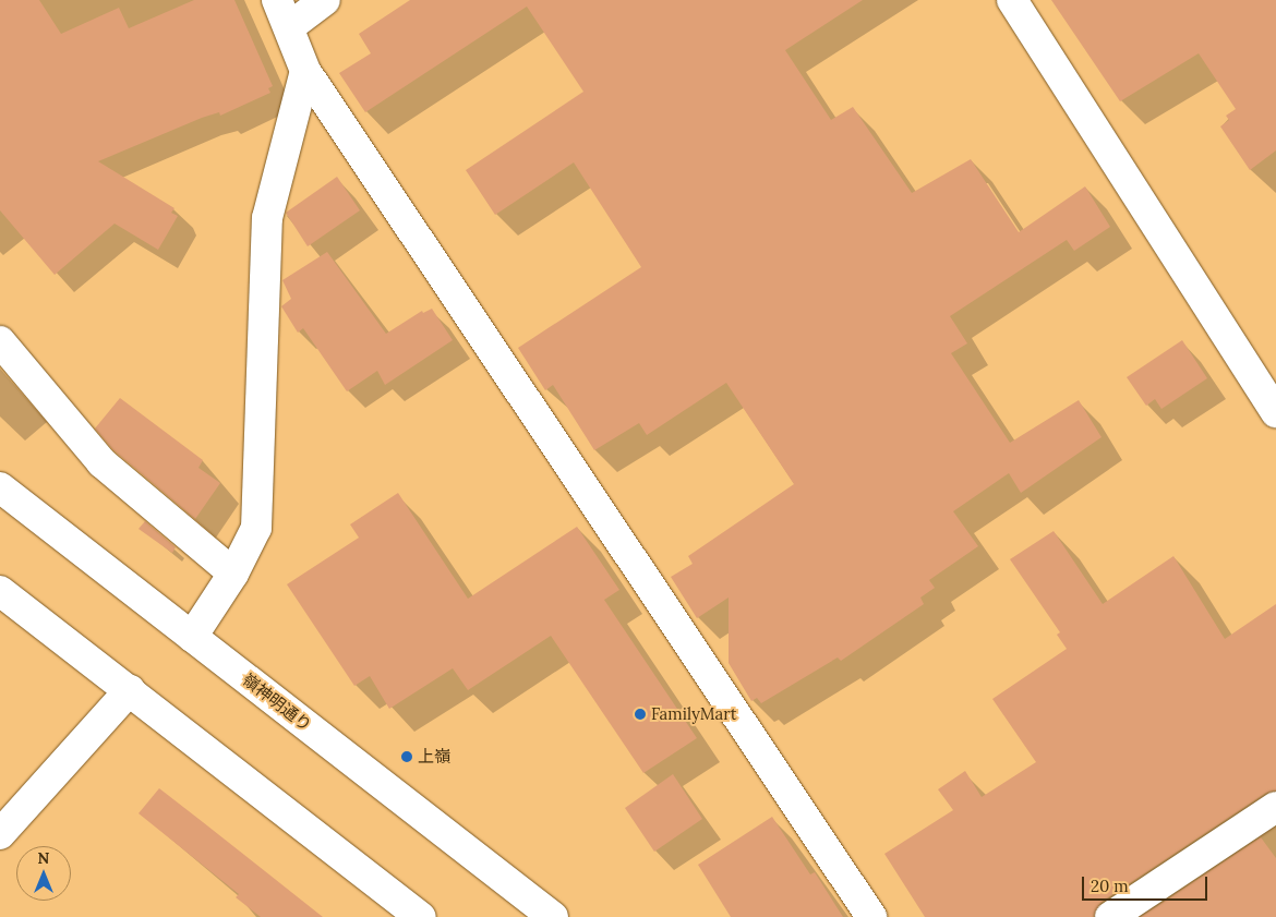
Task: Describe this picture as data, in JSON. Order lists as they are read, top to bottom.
{
  "streets": {
    "street": ["嶺神明通り"]
  },
  "places": ["FamilyMart", "上嶺"],
  "scale_bar": "20 m",
  "north": "top"
}
